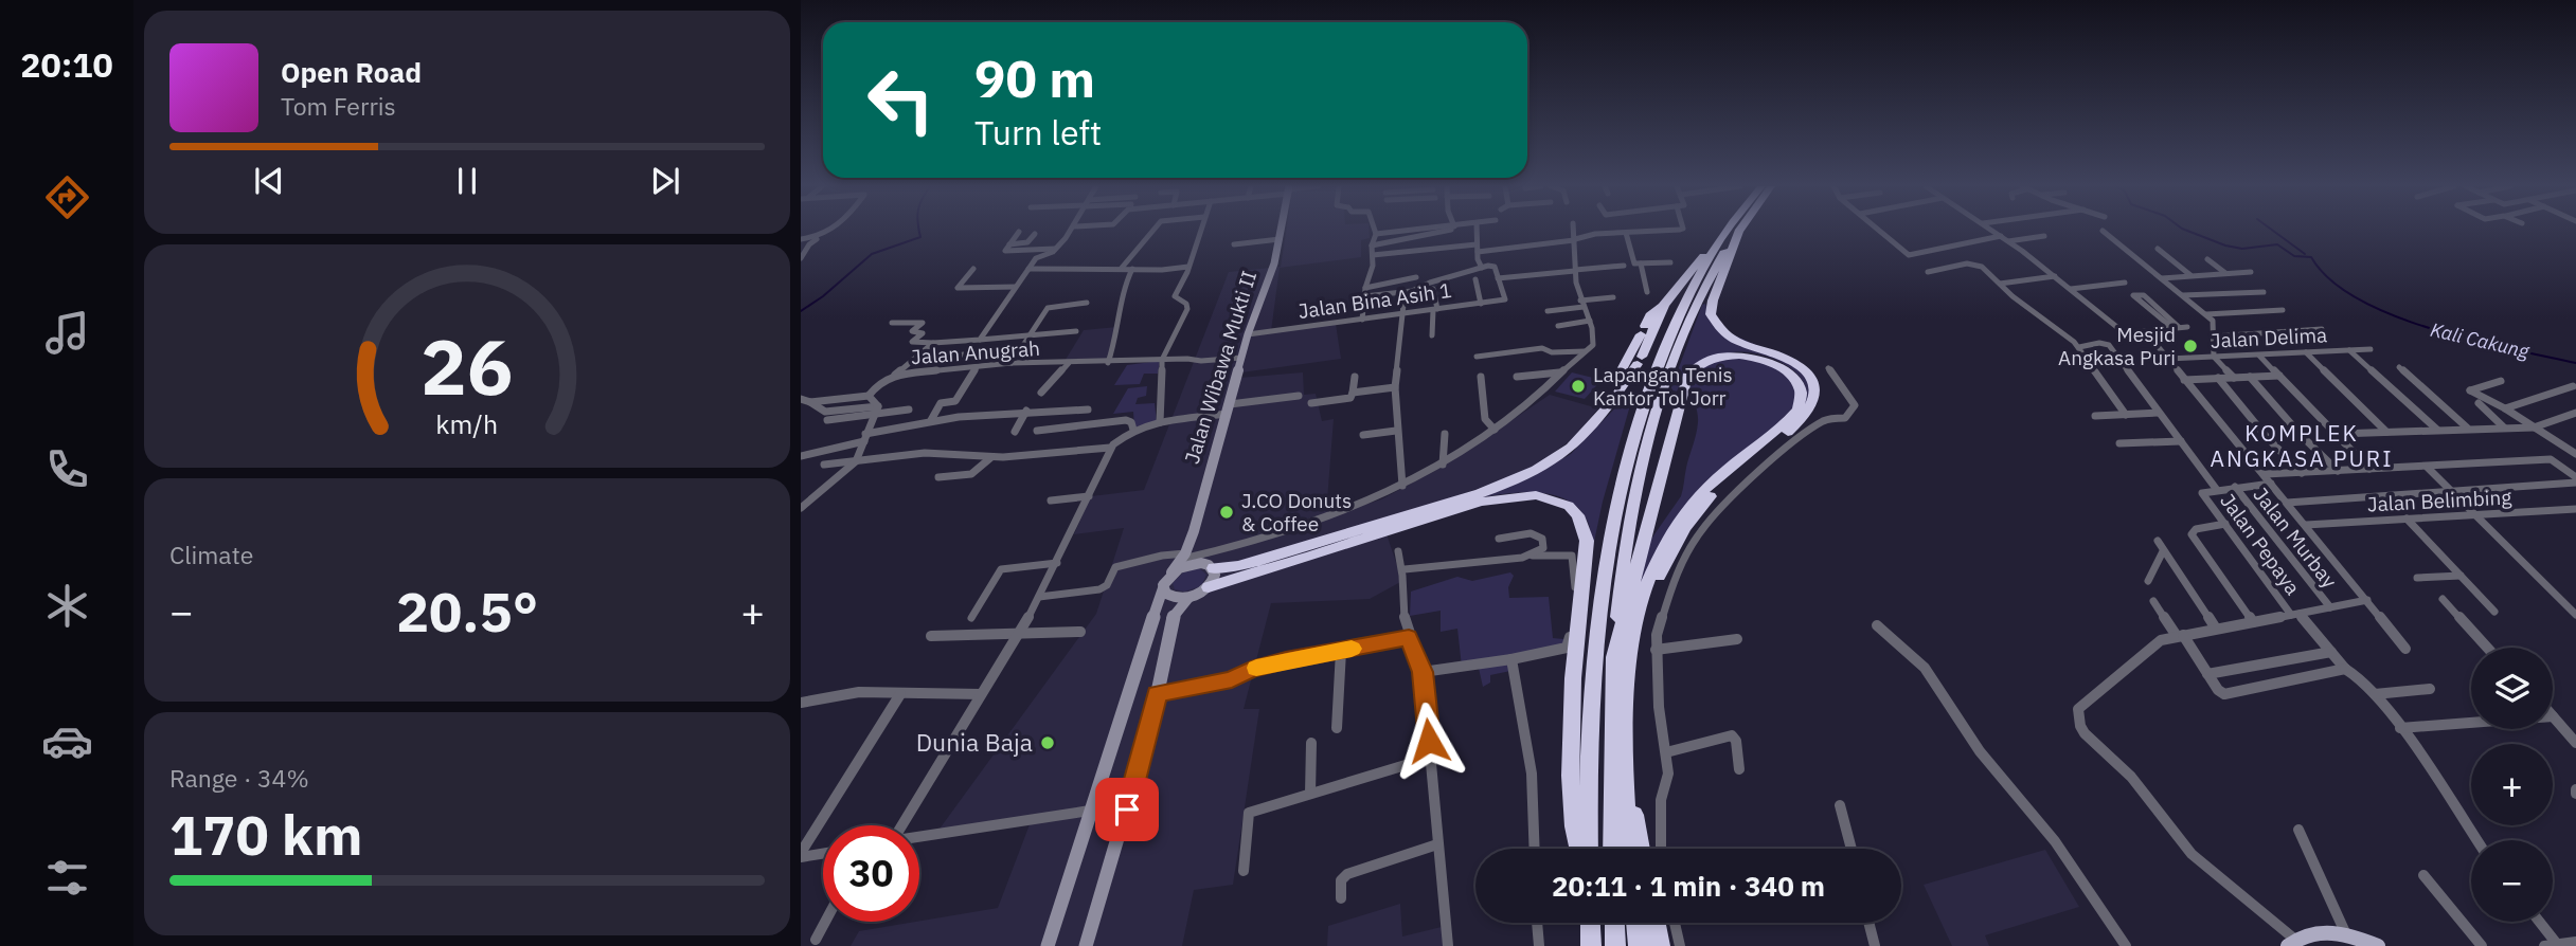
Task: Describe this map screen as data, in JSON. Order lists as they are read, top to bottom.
{
  "streets": {
    "main road": ["Jalan Wibawa Mukti II"],
    "street": [
      "Jalan Bina Asih 1",
      "Jalan Delima",
      "Jalan Anugrah",
      "Jalan Belimbing",
      "Jalan Murbay",
      "Jalan Pepaya"
    ]
  },
  "crossings": [
    ["Jalan Bina Asih 1", "Jalan Wibawa Mukti II"],
    ["Jalan Anugrah", "Jalan Wibawa Mukti II"]
  ],
  "districts": ["KOMPLEK ANGKASA PURI"],
  "water": ["Kali Cakung"],
  "places": [
    "Mesjid Angkasa Puri",
    "Lapangan Tenis Kantor Tol Jorr",
    "J.CO Donuts & Coffee",
    "Dunia Baja"
  ],
  "page": {
    "tabs": "20:10",
    "turn": ["90 m", "Turn left"],
    "song": ["Open Road", "Tom Ferris"],
    "tile": [
      "Climate",
      ["Range · 34%", "170 km"]
    ],
    "heat": ["−", "20.5°", "+"],
    "map_buttons": ["+", "−"],
    "limit": "30",
    "trip": "20:11 · 1 min · 340 m",
    "gauge": ["26", "km/h"]
  }
}
